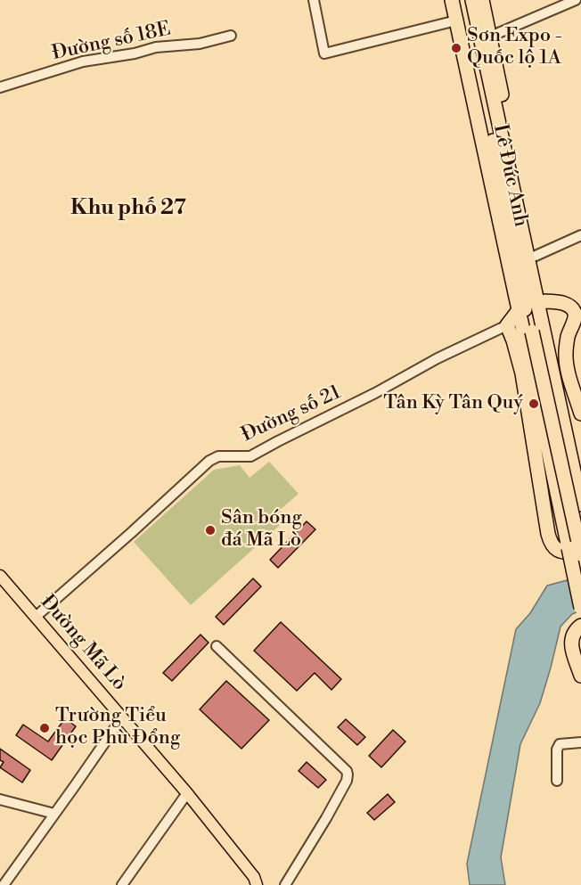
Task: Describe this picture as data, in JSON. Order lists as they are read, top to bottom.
{
  "streets": {
    "highway": ["Lê Đức Anh"],
    "main road": ["Đường Mã Lò"],
    "street": ["Đường số 18E", "Đường số 21"]
  },
  "crossings": [
    ["Đường số 21", "Đường Mã Lò"]
  ],
  "districts": ["Khu phố 27"],
  "places": [
    "Sơn Expo - Quốc lộ 1A",
    "Tân Kỳ Tân Quý",
    "Sân bóng đá Mã Lò",
    "Trường Tiểu học Phù Đổng"
  ]
}
